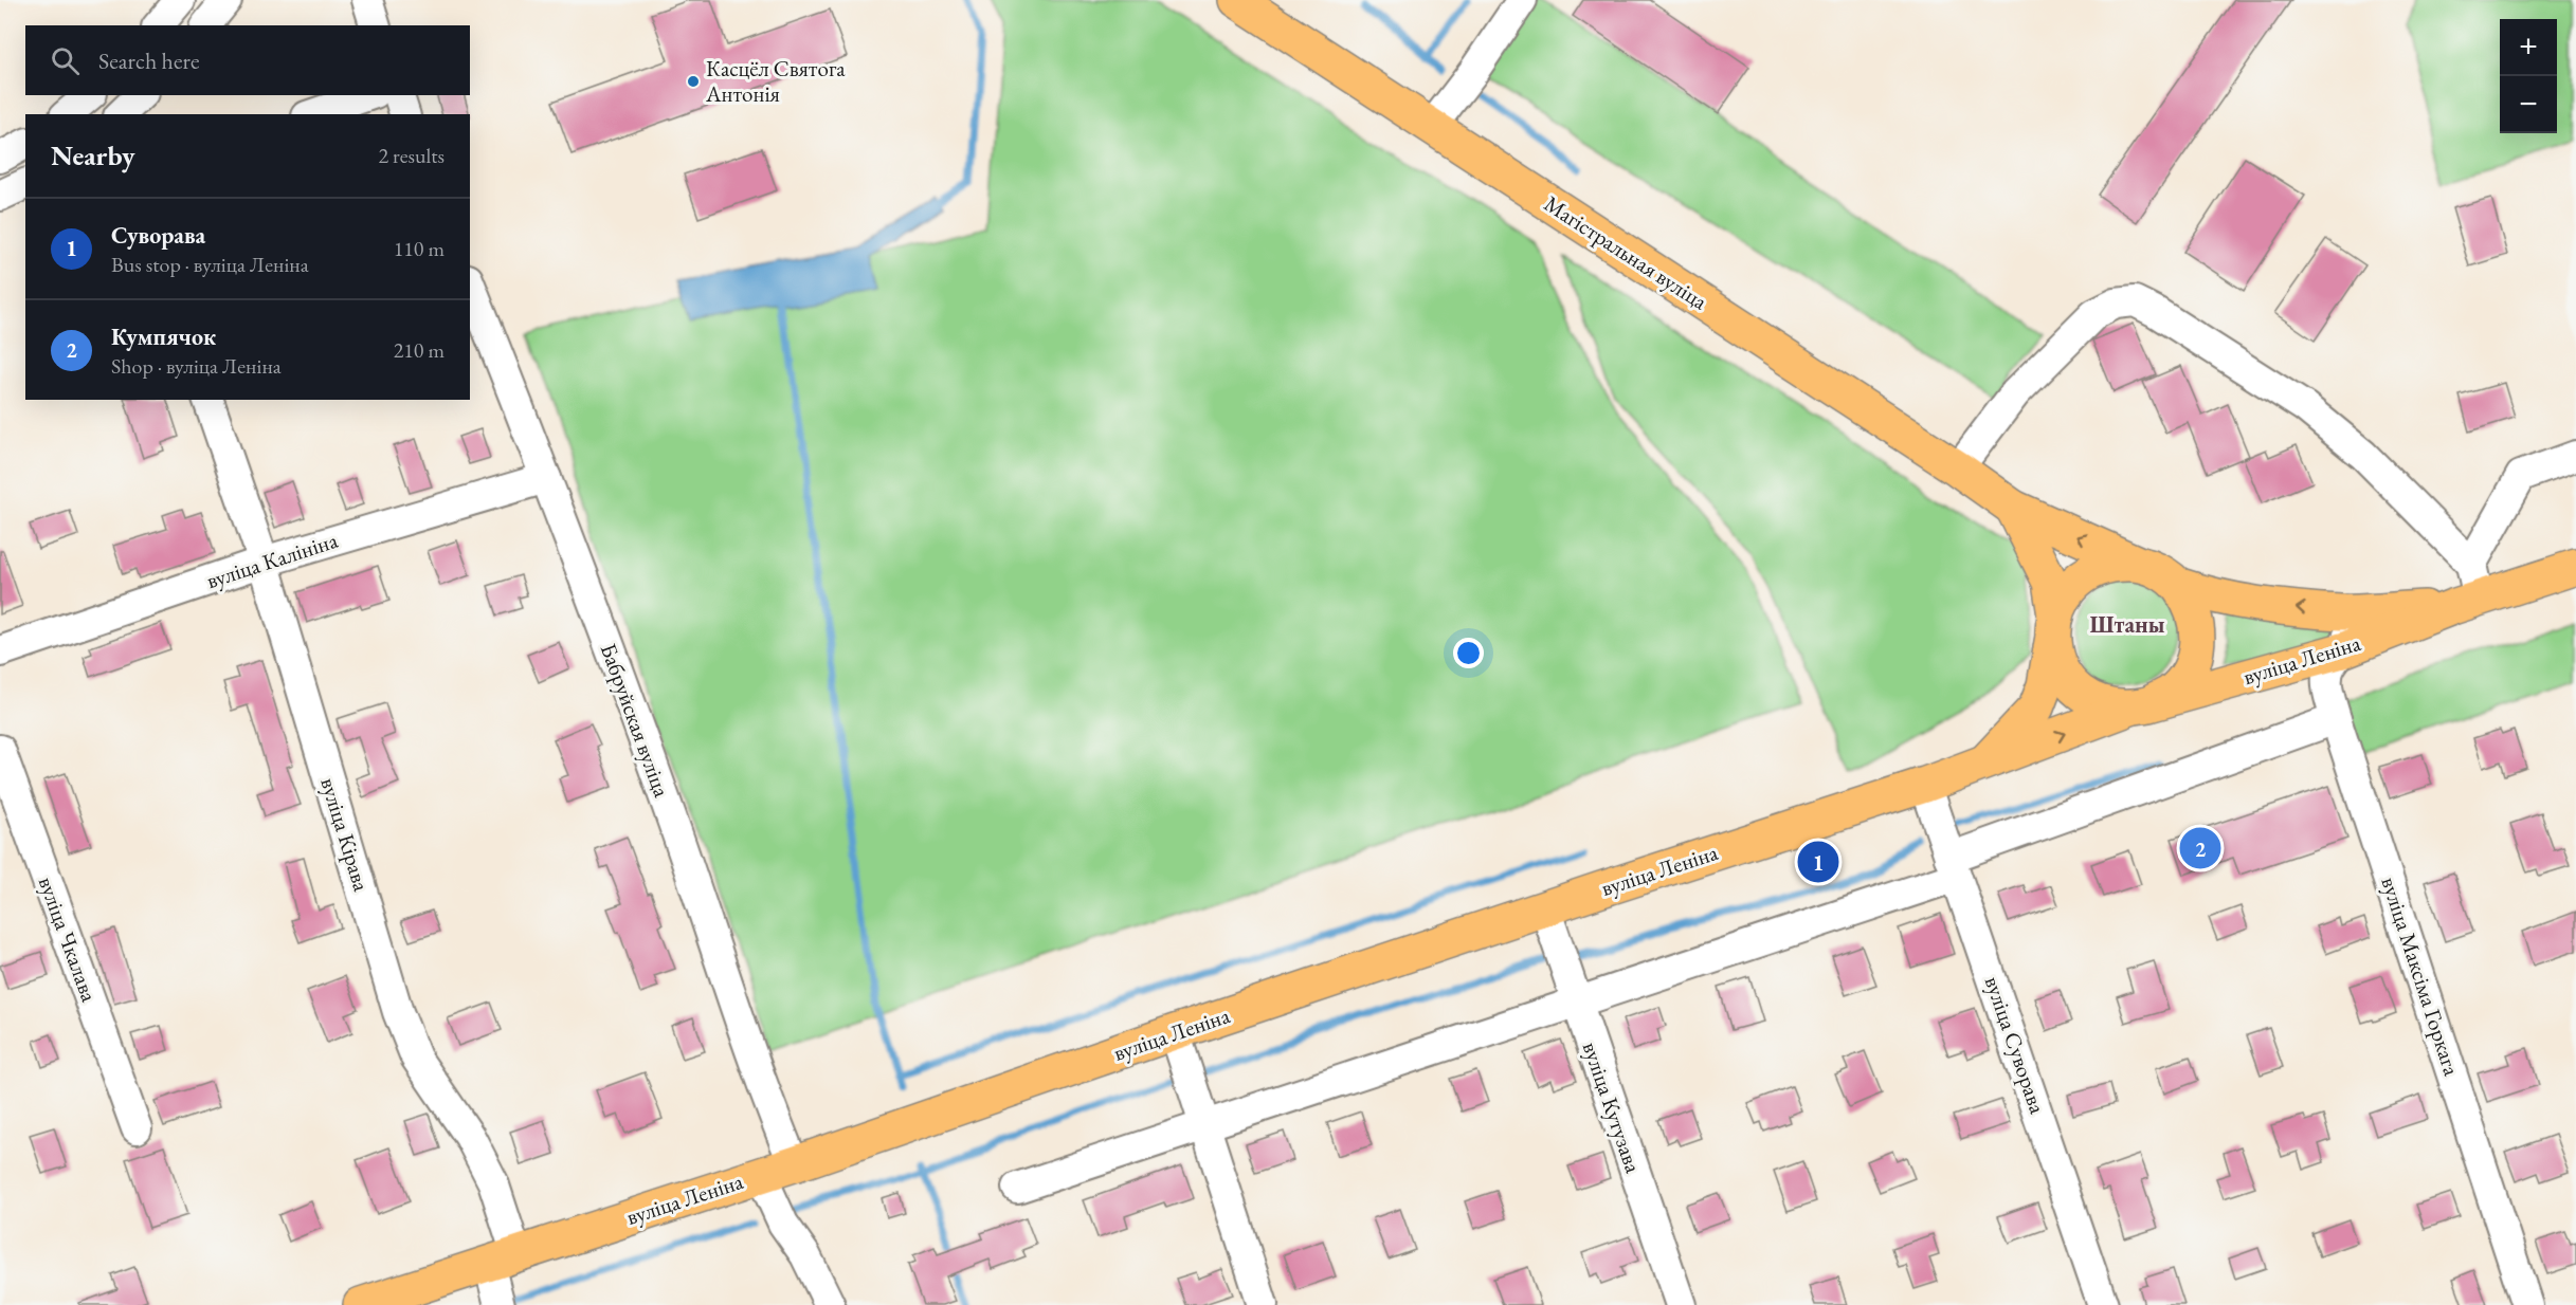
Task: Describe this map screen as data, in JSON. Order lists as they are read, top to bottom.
{
  "streets": {
    "main road": ["Магістральная вуліца", "вуліца Леніна"],
    "street": [
      "вуліца Калініна",
      "Бабруйская вуліца",
      "вуліца Кірава",
      "вуліца Чкалава",
      "вуліца Максіма Горкага",
      "вуліца Суворава",
      "вуліца Кутузава"
    ]
  },
  "crossings": [
    ["Магістральная вуліца", "вуліца Леніна"],
    ["вуліца Калініна", "Бабруйская вуліца"],
    ["вуліца Калініна", "вуліца Кірава"],
    ["вуліца Леніна", "Бабруйская вуліца"],
    ["вуліца Леніна", "вуліца Кірава"],
    ["вуліца Леніна", "вуліца Максіма Горкага"],
    ["вуліца Леніна", "вуліца Суворава"],
    ["вуліца Леніна", "вуліца Кутузава"]
  ],
  "districts": ["Штаны"],
  "places": ["Касцёл Святога Антонія"],
  "page": {
    "map_buttons": ["+", "−"],
    "search": "Search here",
    "heading": ["Nearby", "2 results"],
    "list": [
      {
        "mark": "1",
        "name": "Суворава",
        "note": "Bus stop · вуліца Леніна",
        "value": "110 m"
      },
      {
        "mark": "2",
        "name": "Кумпячок",
        "note": "Shop · вуліца Леніна",
        "value": "210 m"
      }
    ],
    "pins": ["2", "1"]
  }
}
